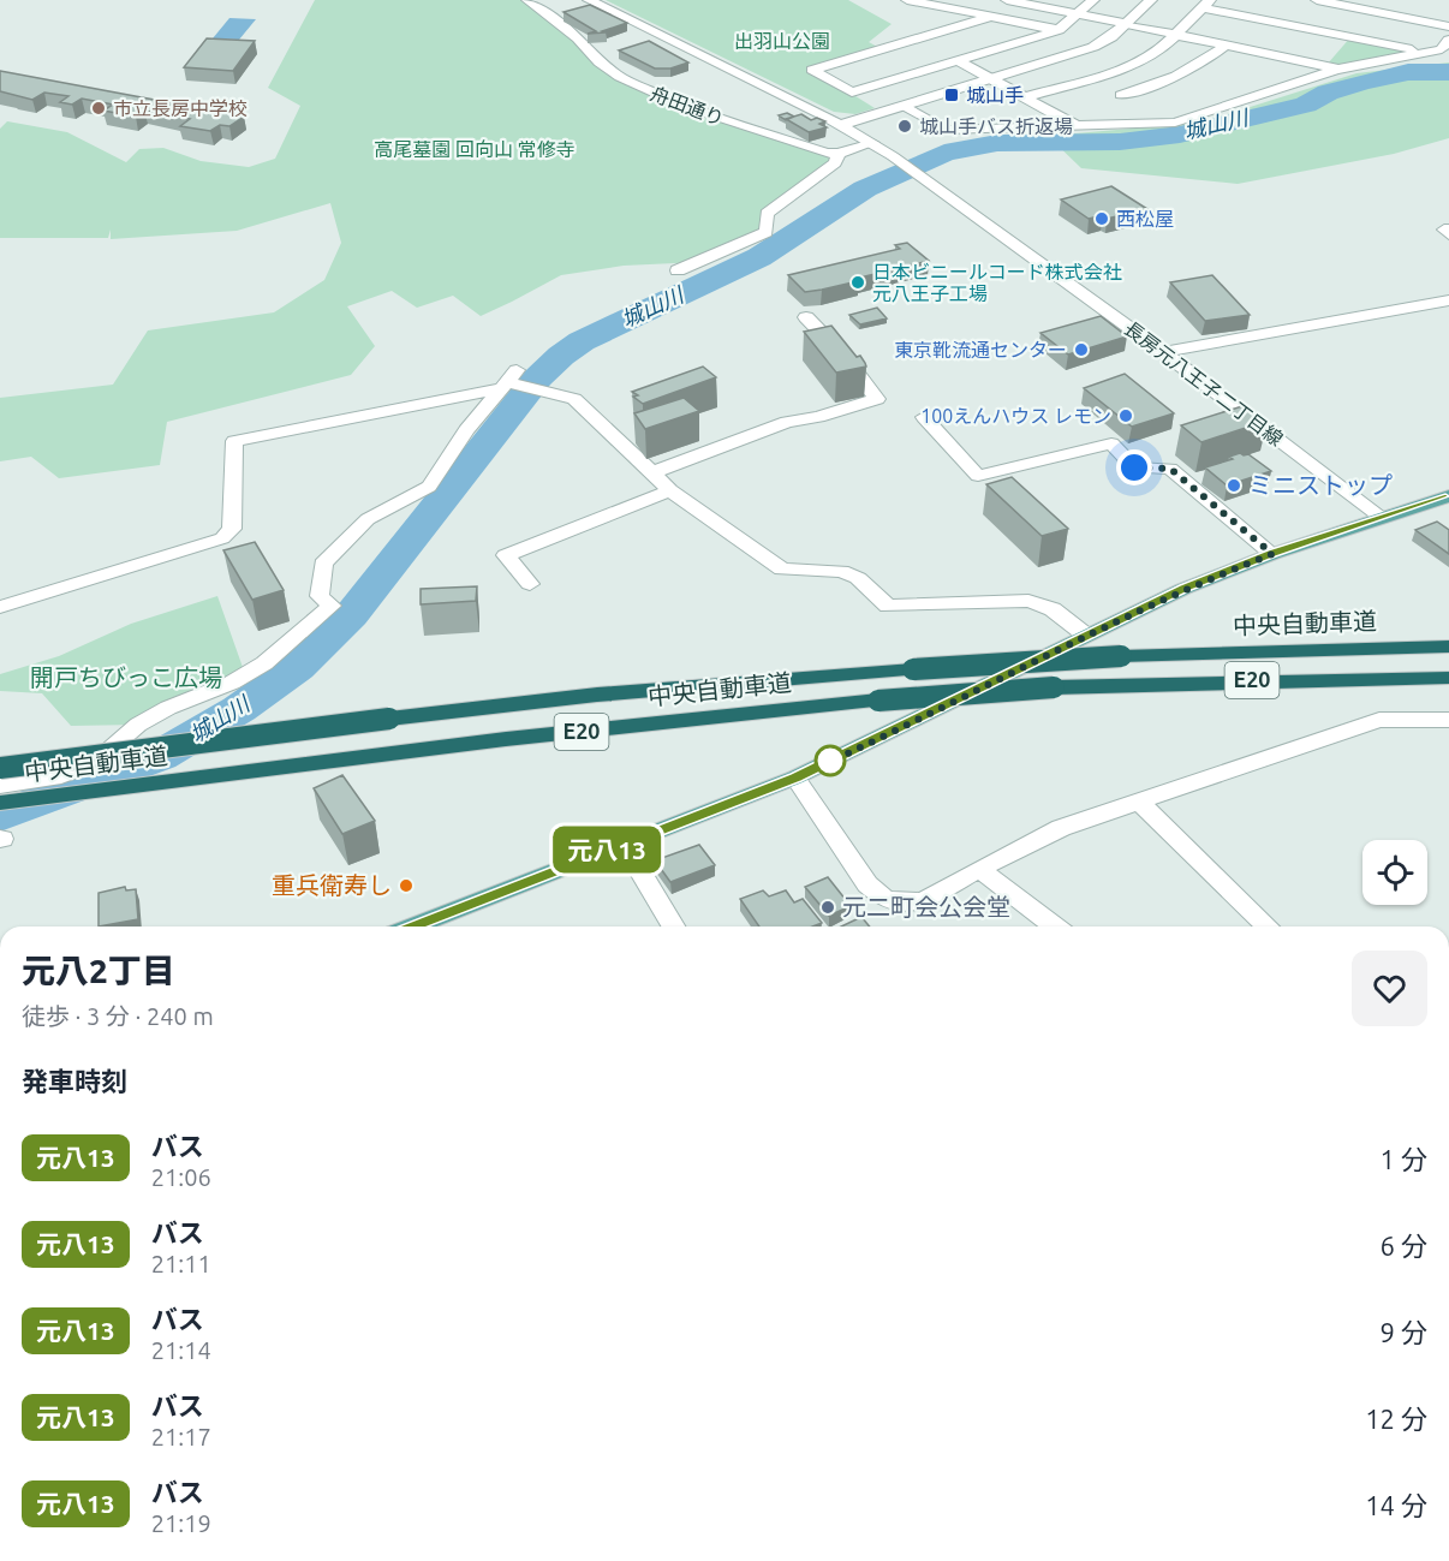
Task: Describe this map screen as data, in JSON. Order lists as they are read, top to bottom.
{
  "streets": {
    "highway": ["中央自動車道", "E20"],
    "street": ["舟田通り", "長房元八王子二丁目線"]
  },
  "water": ["城山川"],
  "parks": ["出羽山公園", "高尾墓園 回向山 常修寺", "開戸ちびっこ広場"],
  "places": {
    "transit": ["城山手"],
    "other": [
      "市立長房中学校",
      "城山手バス折返場",
      "西松屋",
      "日本ビニールコード株式会社 元八王子工場",
      "東京靴流通センター",
      "100えんハウス レモン",
      "ミニストップ",
      "重兵衛寿し",
      "元二町会公会堂"
    ]
  },
  "lines": ["bus line 元八13"],
  "page": {
    "on_map": "元八13",
    "heading": [
      ["元八2丁目", "徒歩 · 3 分 · 240 m"],
      "発車時刻"
    ],
    "list": [
      {
        "mark": "元八13",
        "name": "バス",
        "note": "21:06",
        "value": "1 分"
      },
      {
        "mark": "元八13",
        "name": "バス",
        "note": "21:11",
        "value": "6 分"
      },
      {
        "mark": "元八13",
        "name": "バス",
        "note": "21:14",
        "value": "9 分"
      },
      {
        "mark": "元八13",
        "name": "バス",
        "note": "21:17",
        "value": "12 分"
      },
      {
        "mark": "元八13",
        "name": "バス",
        "note": "21:19",
        "value": "14 分"
      }
    ]
  }
}
